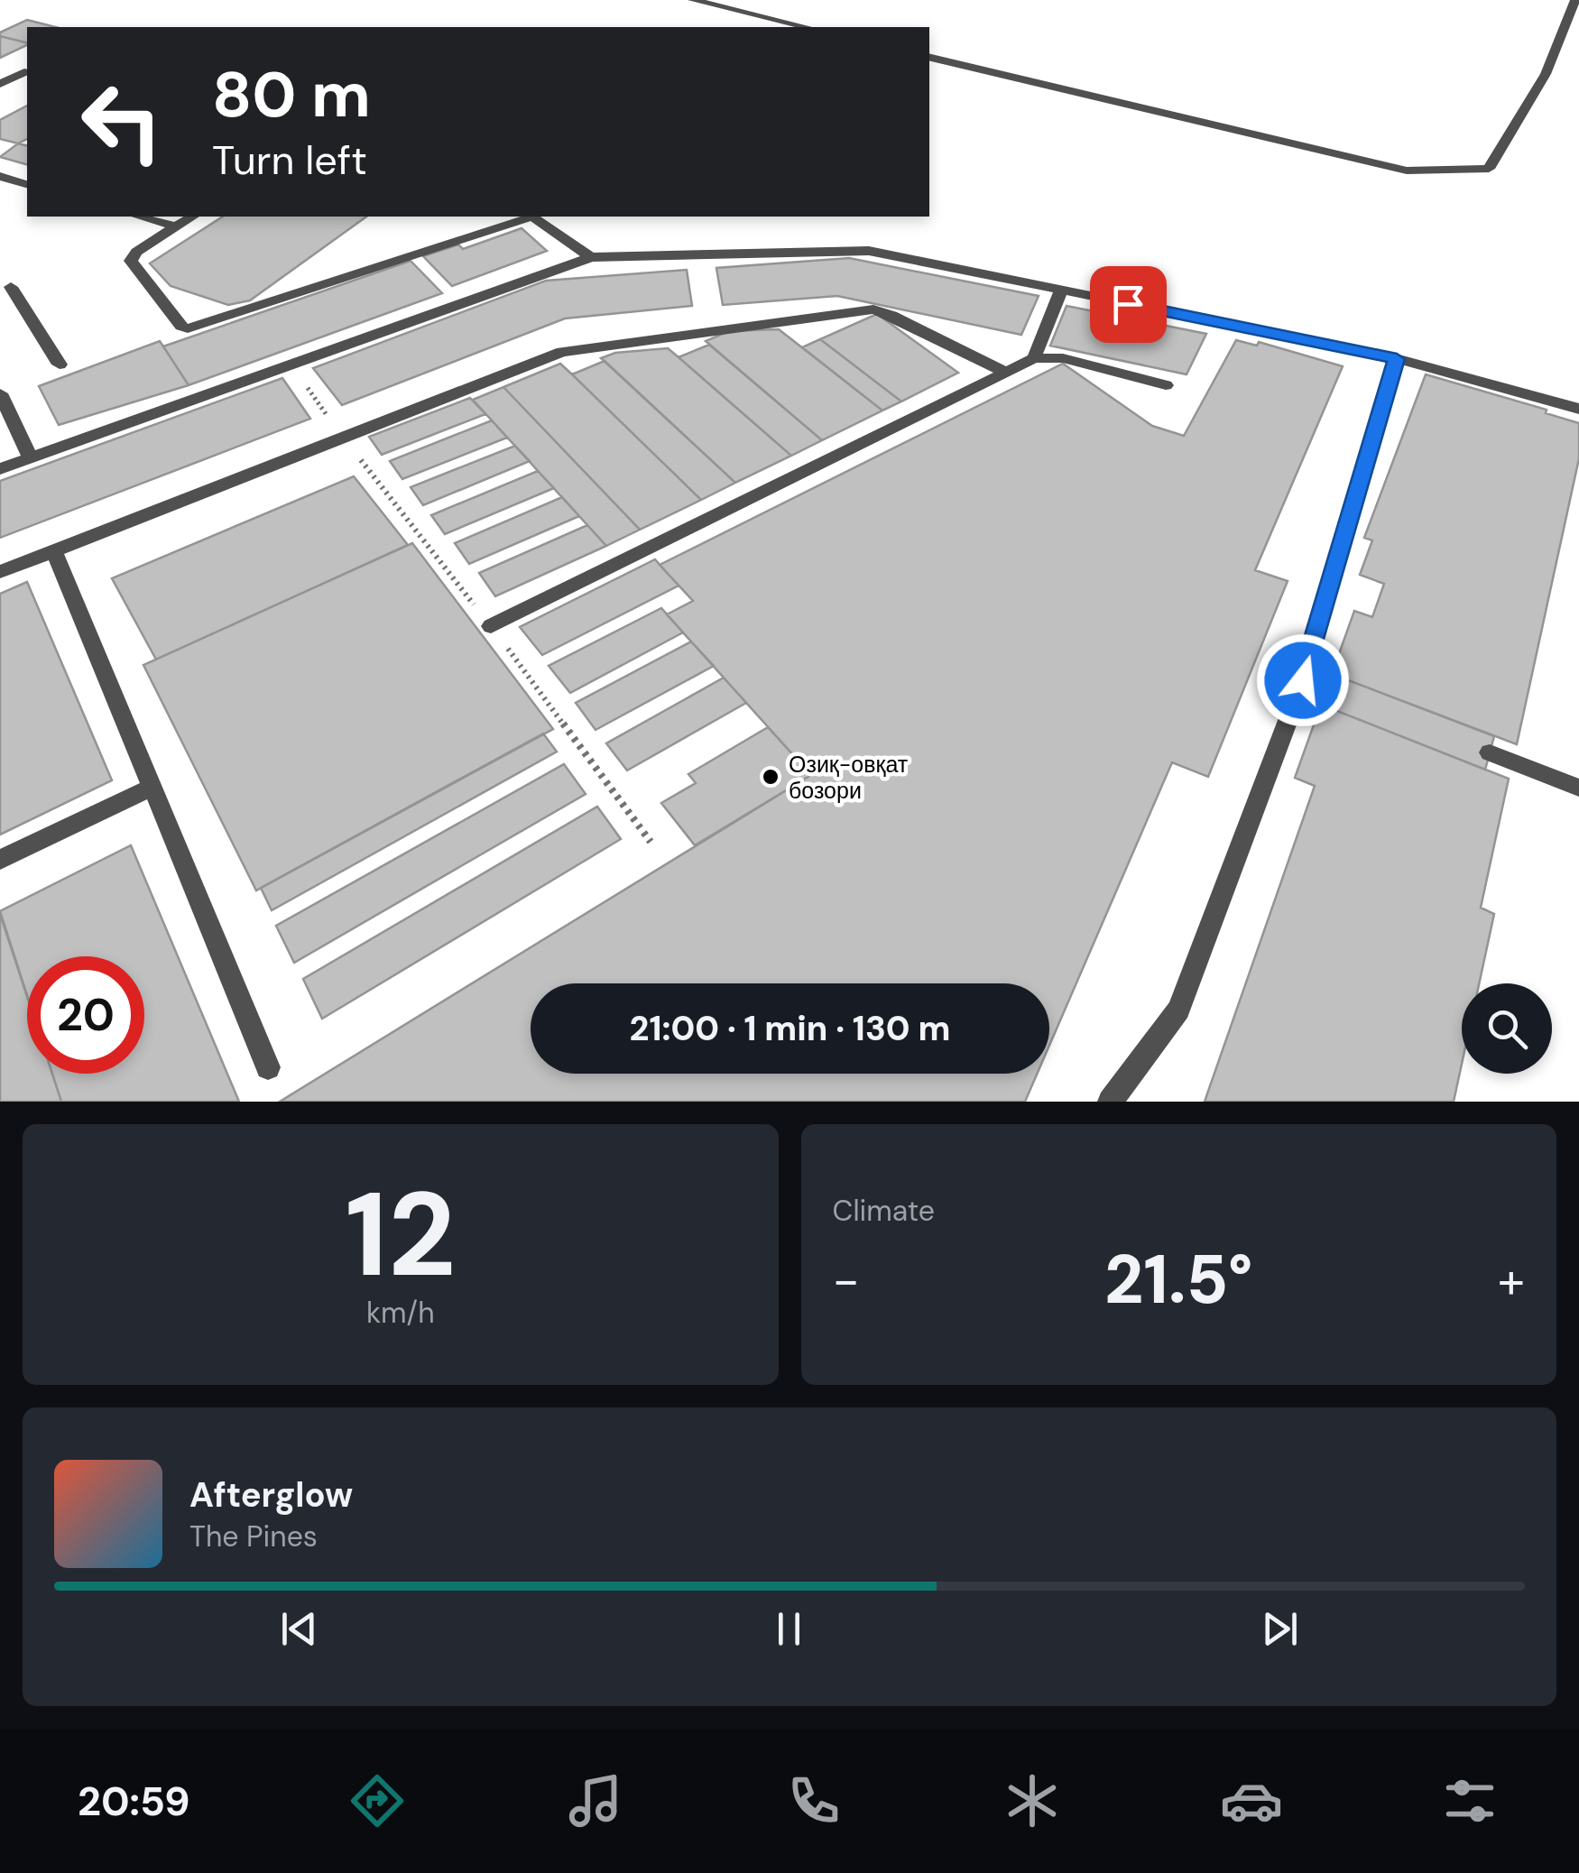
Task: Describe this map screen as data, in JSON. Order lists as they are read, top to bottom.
{
  "places": ["Озиқ-овқат бозори"],
  "page": {
    "turn": ["80 m", "Turn left"],
    "limit": "20",
    "trip": "21:00 · 1 min · 130 m",
    "tile": [
      ["12", "km/h"],
      "Climate"
    ],
    "heat": ["−", "21.5°", "+"],
    "song": ["Afterglow", "The Pines"],
    "tabs": "20:59"
  }
}
